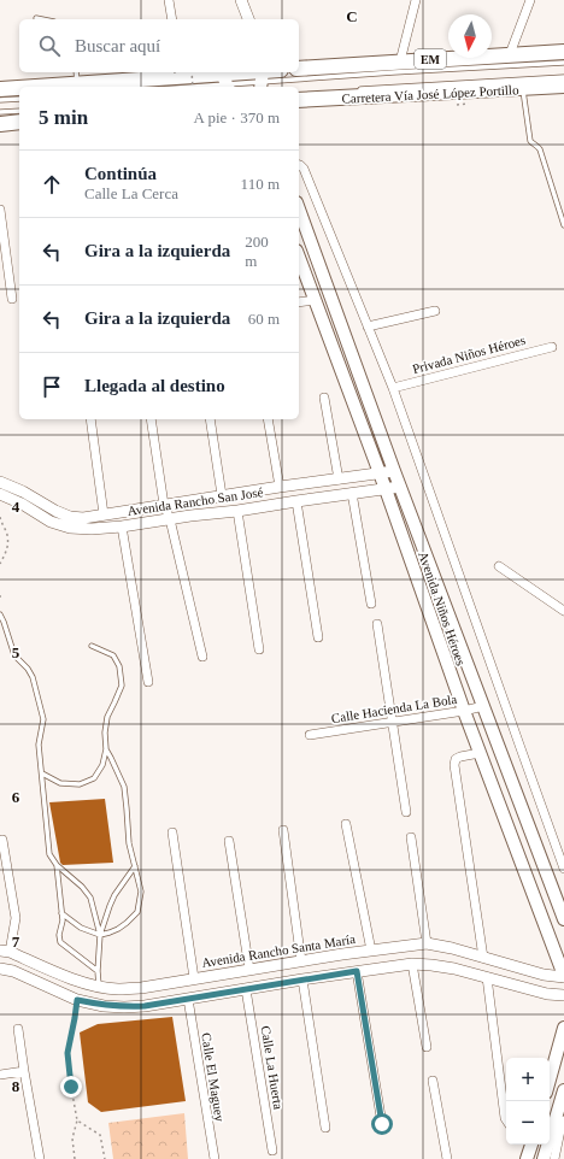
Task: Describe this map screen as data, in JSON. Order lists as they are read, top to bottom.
{
  "streets": {
    "main road": ["EM", "Carretera Vía José López Portillo", "Avenida Niños Héroes"],
    "street": [
      "Privada Niños Héroes",
      "Avenida Rancho San José",
      "Calle Hacienda La Bola",
      "Avenida Rancho Santa María",
      "Calle La Huerta",
      "Calle El Maguey"
    ]
  },
  "crossings": [
    ["Avenida Rancho San José", "Avenida Niños Héroes"],
    ["Avenida Niños Héroes", "Calle Hacienda La Bola"],
    ["Avenida Niños Héroes", "Avenida Rancho Santa María"]
  ],
  "north": "bottom",
  "page": {
    "search": "Buscar aquí",
    "heading": ["5 min", "A pie · 370 m"],
    "list": [
      ["Continúa", "Calle La Cerca", "110 m"],
      ["Gira a la izquierda", "200 m"],
      ["Gira a la izquierda", "60 m"],
      "Llegada al destino"
    ],
    "map_buttons": ["+", "−"]
  },
  "grid": {
    "columns": ["C"],
    "rows": [
      "4",
      "5",
      "6",
      "7",
      "8"
    ]
  }
}
